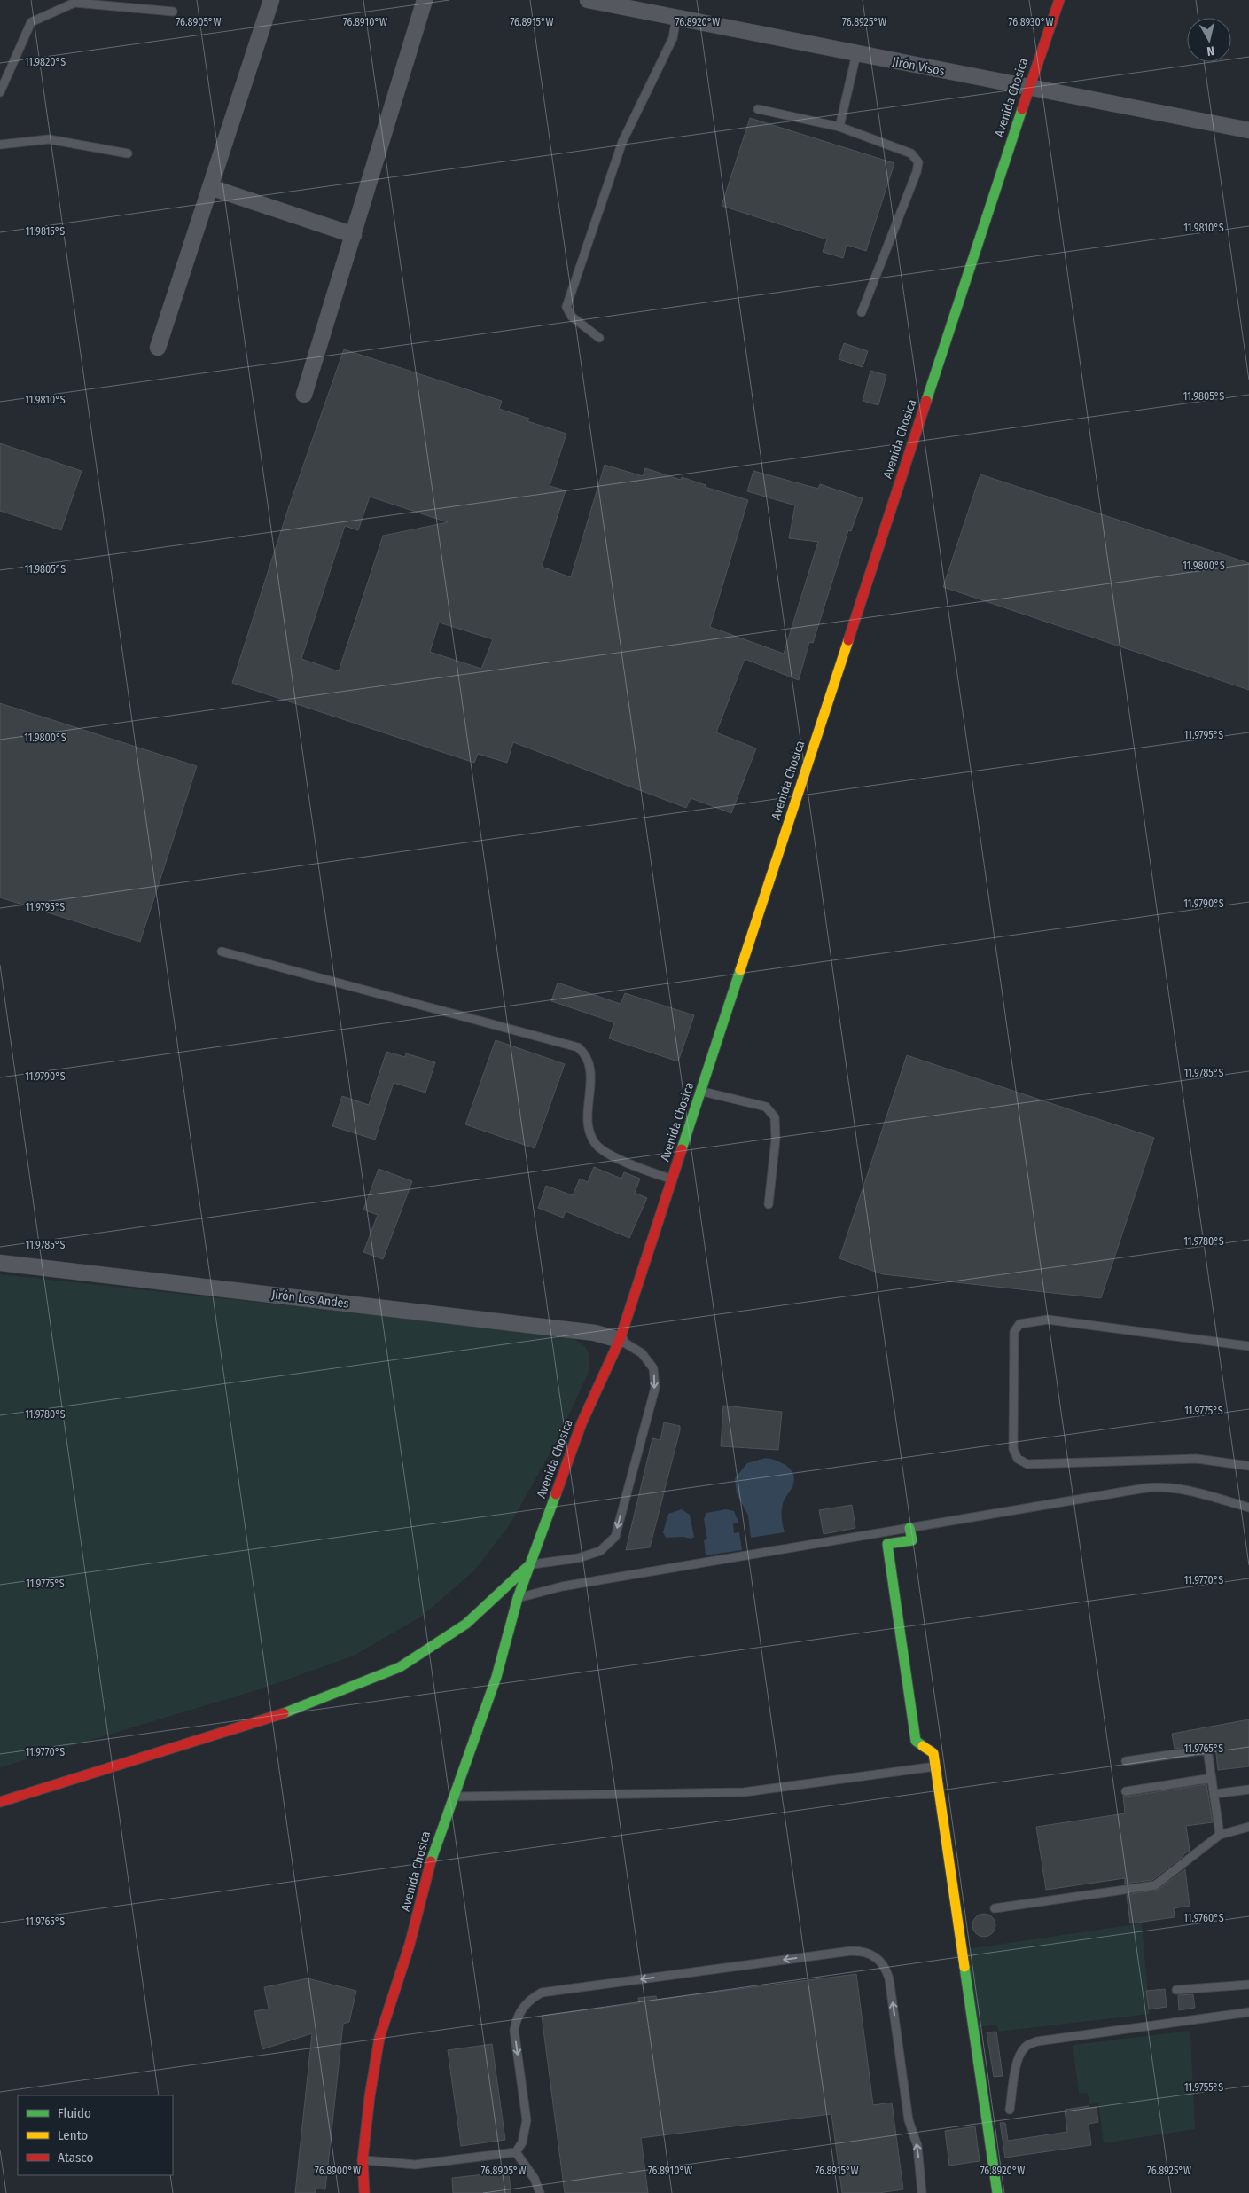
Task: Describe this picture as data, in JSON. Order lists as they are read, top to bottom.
{
  "streets": {
    "main road": ["Avenida Chosica"],
    "street": ["Jirón Visos", "Jirón Los Andes"]
  },
  "crossings": [
    ["Jirón Visos", "Avenida Chosica"],
    ["Avenida Chosica", "Jirón Los Andes"]
  ],
  "legend": ["Fluido", "Lento", "Atasco"],
  "north": "bottom",
  "coordinates": [
    "76.8905°W",
    "76.8910°W",
    "76.8915°W",
    "76.8920°W",
    "76.8925°W",
    "76.8930°W",
    "11.9820°S",
    "11.9810°S",
    "11.9815°S",
    "11.9805°S",
    "11.9800°S",
    "11.9795°S",
    "11.9790°S",
    "11.9785°S",
    "11.9780°S",
    "11.9775°S",
    "11.9770°S",
    "11.9765°S",
    "11.9760°S",
    "11.9755°S",
    "76.8900°W"
  ]
}
